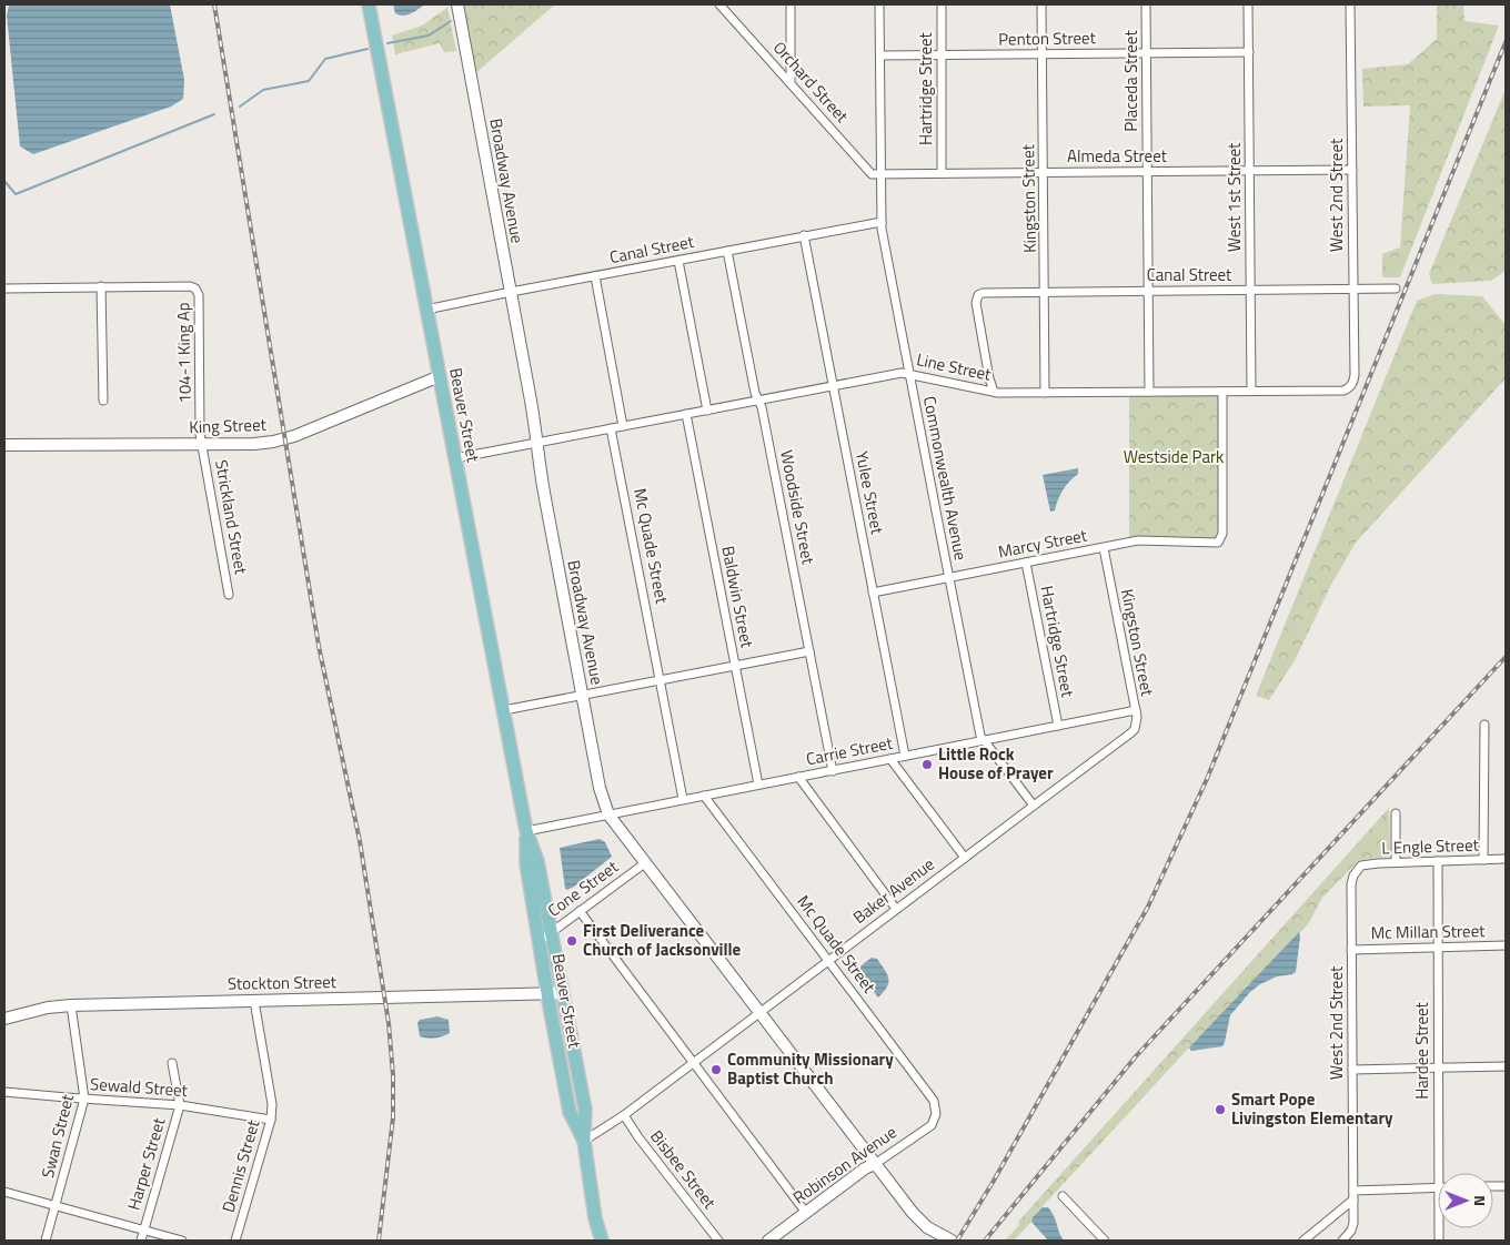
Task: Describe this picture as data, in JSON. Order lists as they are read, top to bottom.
{
  "streets": {
    "main road": ["Beaver Street"],
    "street": [
      "Penton Street",
      "Placeda Street",
      "Orchard Street",
      "Hartridge Street",
      "Almeda Street",
      "Broadway Avenue",
      "West 2nd Street",
      "West 1st Street",
      "Kingston Street",
      "Canal Street",
      "104-1 King Ap",
      "Line Street",
      "King Street",
      "Commonwealth Avenue",
      "Yulee Street",
      "Woodside Street",
      "Strickland Street",
      "Marcy Street",
      "Mc Quade Street",
      "Baldwin Street",
      "Carrie Street",
      "L Engle Street",
      "Cone Street",
      "Baker Avenue",
      "Mc Millan Street",
      "Stockton Street",
      "Hardee Street",
      "Sewald Street",
      "Swan Street",
      "Harper Street",
      "Robinson Avenue",
      "Dennis Street",
      "Bisbee Street"
    ]
  },
  "crossings": [
    ["Penton Street", "Placeda Street"],
    ["Penton Street", "Hartridge Street"],
    ["Penton Street", "West 1st Street"],
    ["Penton Street", "Kingston Street"],
    ["Penton Street", "Commonwealth Avenue"],
    ["Placeda Street", "Almeda Street"],
    ["Placeda Street", "Canal Street"],
    ["Placeda Street", "Line Street"],
    ["Orchard Street", "Almeda Street"],
    ["Orchard Street", "Commonwealth Avenue"],
    ["Hartridge Street", "Almeda Street"],
    ["Hartridge Street", "Marcy Street"],
    ["Hartridge Street", "Carrie Street"],
    ["Almeda Street", "West 2nd Street"],
    ["Almeda Street", "West 1st Street"],
    ["Almeda Street", "Kingston Street"],
    ["Almeda Street", "Commonwealth Avenue"],
    ["Broadway Avenue", "Canal Street"],
    ["Broadway Avenue", "Line Street"],
    ["Broadway Avenue", "Carrie Street"],
    ["Broadway Avenue", "Cone Street"],
    ["Broadway Avenue", "Baker Avenue"],
    ["Broadway Avenue", "Robinson Avenue"],
    ["West 2nd Street", "Canal Street"],
    ["West 2nd Street", "Line Street"],
    ["West 2nd Street", "L Engle Street"],
    ["West 2nd Street", "Mc Millan Street"],
    ["West 1st Street", "Canal Street"],
    ["West 1st Street", "Line Street"],
    ["Kingston Street", "Canal Street"],
    ["Kingston Street", "Line Street"],
    ["Kingston Street", "Marcy Street"],
    ["Kingston Street", "Carrie Street"],
    ["Kingston Street", "Baker Avenue"],
    ["Canal Street", "Line Street"],
    ["Canal Street", "Beaver Street"],
    ["Canal Street", "Commonwealth Avenue"],
    ["Canal Street", "Yulee Street"],
    ["Canal Street", "Woodside Street"],
    ["104-1 King Ap", "King Street"],
    ["104-1 King Ap", "Strickland Street"],
    ["Line Street", "Beaver Street"],
    ["Line Street", "Commonwealth Avenue"],
    ["Line Street", "Yulee Street"],
    ["Line Street", "Woodside Street"],
    ["Line Street", "Marcy Street"],
    ["Line Street", "Mc Quade Street"],
    ["Line Street", "Baldwin Street"],
    ["Beaver Street", "King Street"],
    ["Beaver Street", "Carrie Street"],
    ["Beaver Street", "Cone Street"],
    ["Beaver Street", "Baker Avenue"],
    ["Beaver Street", "Stockton Street"],
    ["King Street", "Strickland Street"],
    ["Commonwealth Avenue", "Marcy Street"],
    ["Commonwealth Avenue", "Carrie Street"],
    ["Commonwealth Avenue", "Baker Avenue"],
    ["Yulee Street", "Marcy Street"],
    ["Yulee Street", "Carrie Street"],
    ["Woodside Street", "Carrie Street"],
    ["Mc Quade Street", "Carrie Street"],
    ["Mc Quade Street", "Baker Avenue"],
    ["Mc Quade Street", "Robinson Avenue"],
    ["Baldwin Street", "Carrie Street"],
    ["Carrie Street", "Baker Avenue"],
    ["L Engle Street", "Hardee Street"],
    ["Baker Avenue", "Bisbee Street"],
    ["Mc Millan Street", "Hardee Street"],
    ["Stockton Street", "Swan Street"],
    ["Stockton Street", "Dennis Street"],
    ["Sewald Street", "Swan Street"],
    ["Sewald Street", "Harper Street"],
    ["Sewald Street", "Dennis Street"]
  ],
  "parks": ["Westside Park"],
  "places": [
    "Little Rock House of Prayer",
    "First Deliverance Church of Jacksonville",
    "Community Missionary Baptist Church",
    "Smart Pope Livingston Elementary"
  ],
  "north": "right"
}
